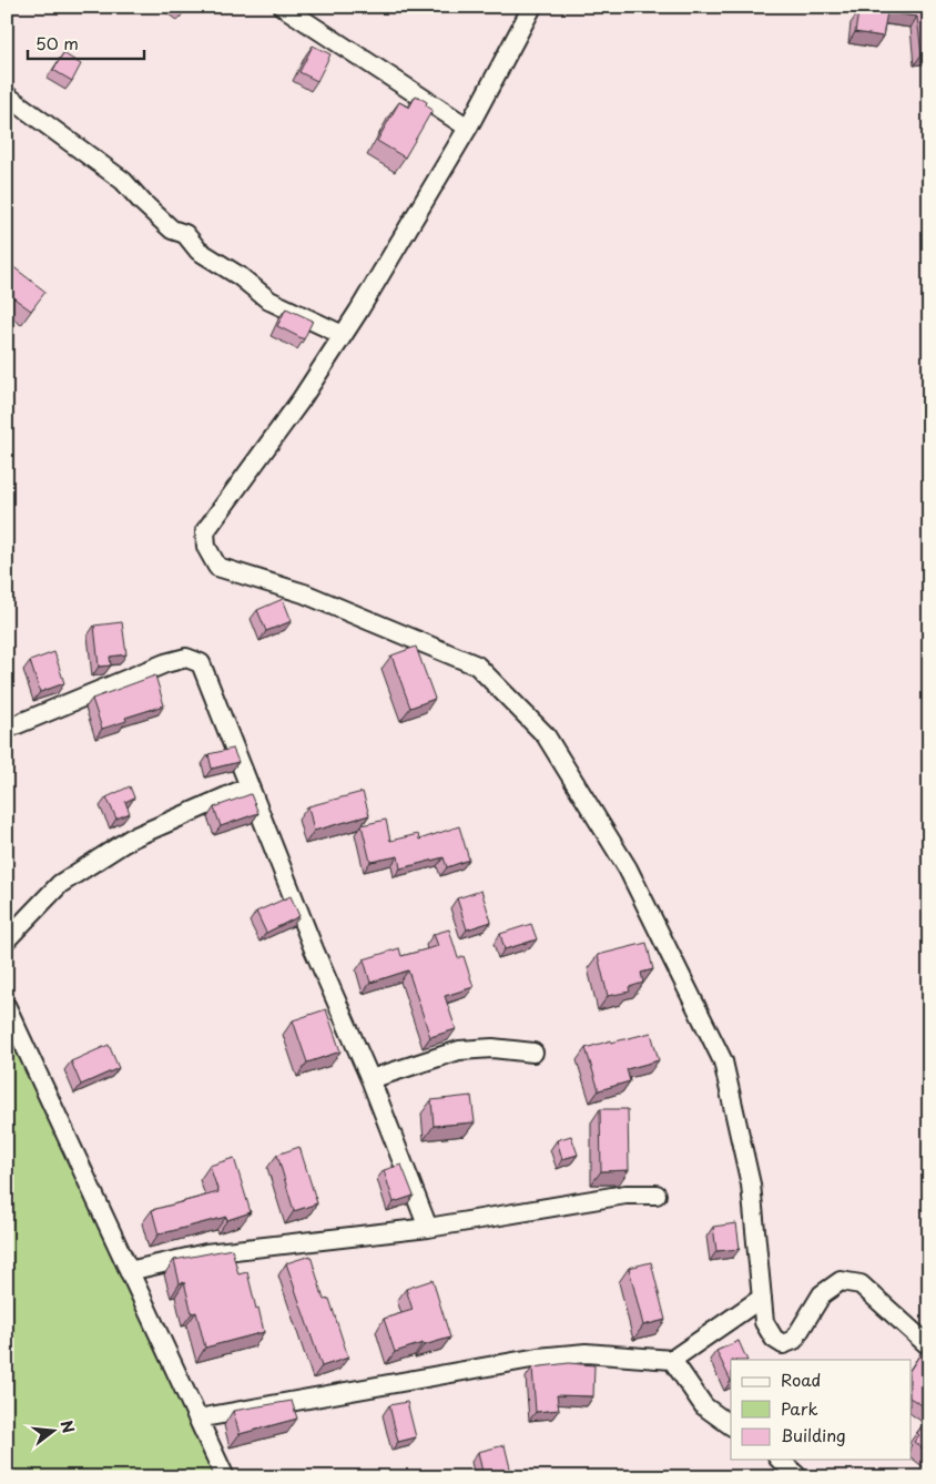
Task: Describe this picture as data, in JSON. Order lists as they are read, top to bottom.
{
  "legend": ["Road", "Park", "Building"],
  "scale_bar": "50 m",
  "north": "right"
}
